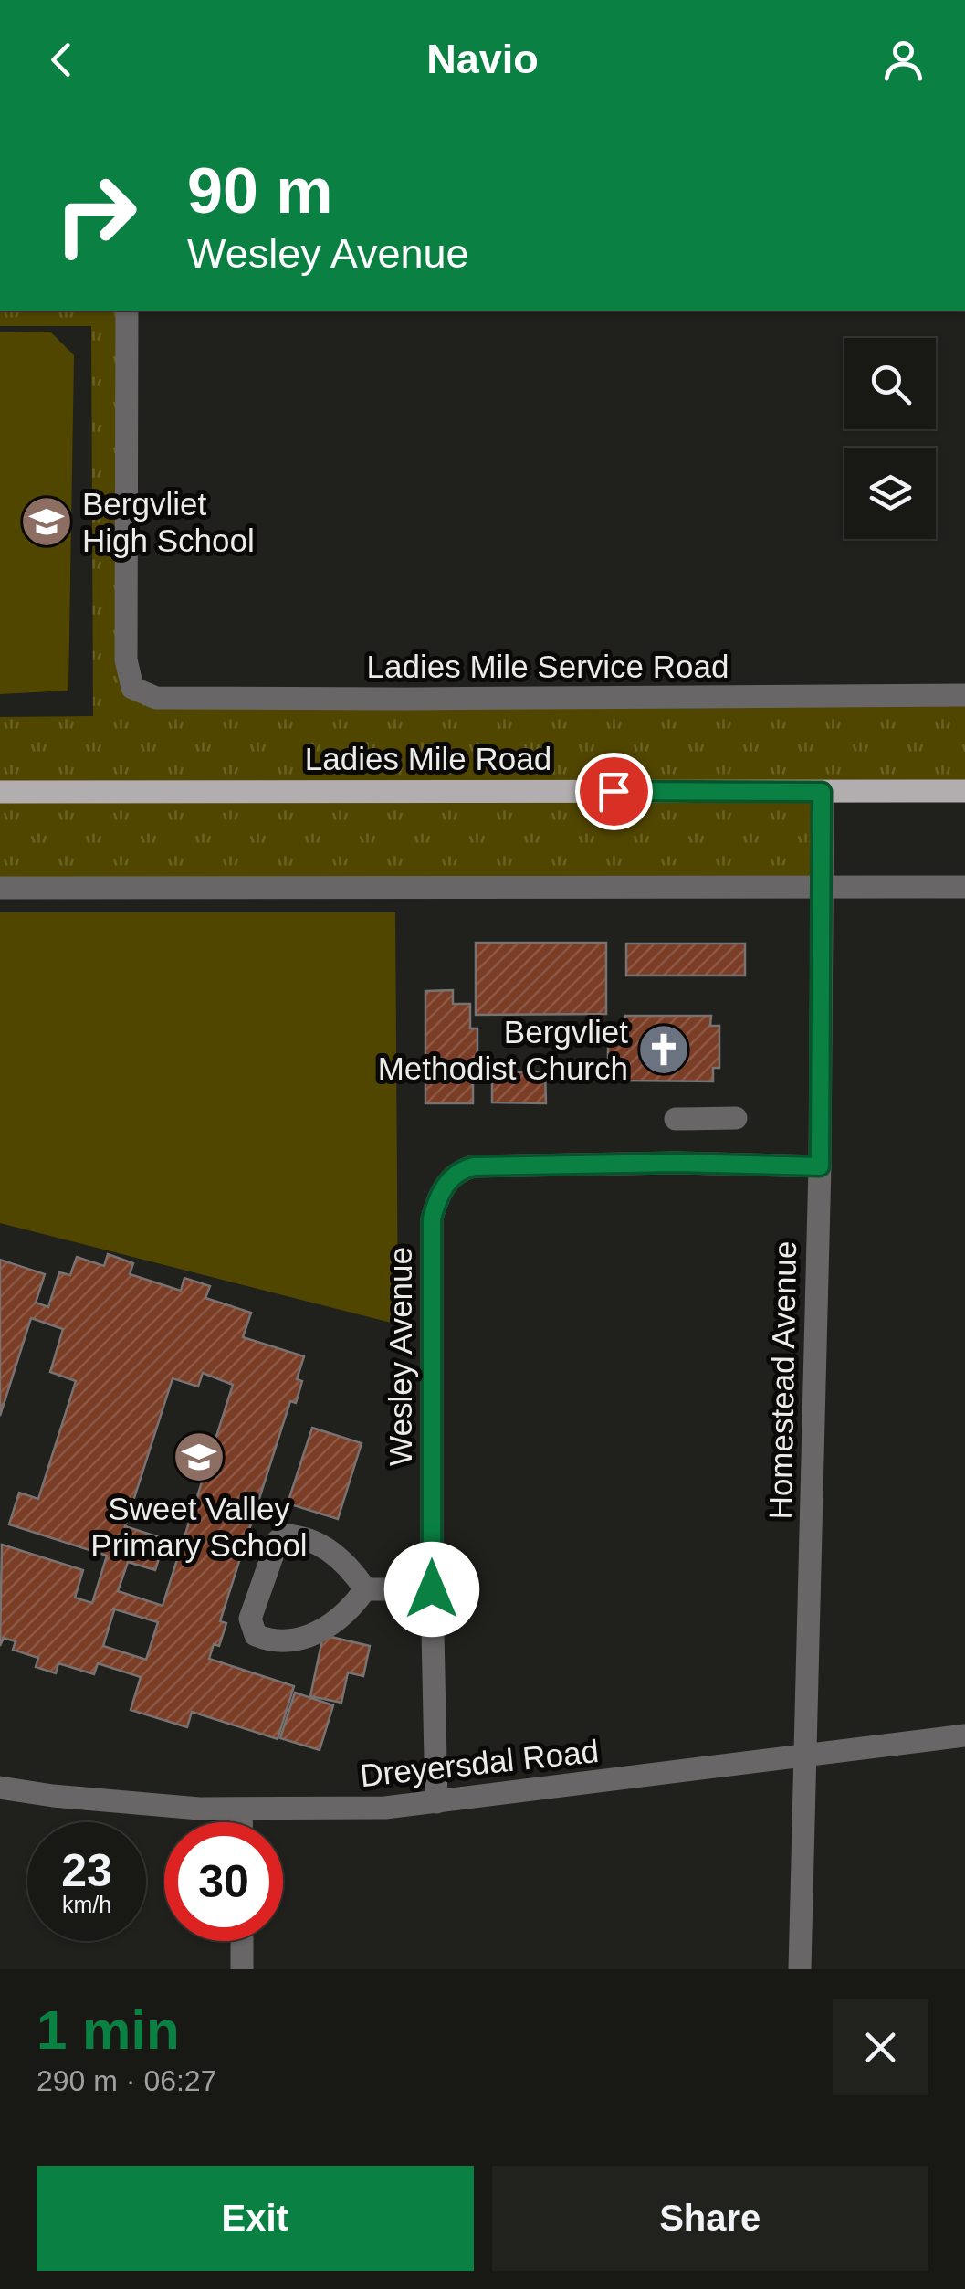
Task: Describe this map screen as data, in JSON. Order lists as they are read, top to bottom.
{
  "streets": {
    "main road": ["Ladies Mile Road"],
    "street": [
      "Ladies Mile Service Road",
      "Wesley Avenue",
      "Homestead Avenue",
      "Dreyersdal Road"
    ]
  },
  "crossings": [
    ["Ladies Mile Road", "Homestead Avenue"],
    ["Wesley Avenue", "Homestead Avenue"],
    ["Wesley Avenue", "Dreyersdal Road"],
    ["Homestead Avenue", "Dreyersdal Road"]
  ],
  "places": {
    "school or university": ["Bergvliet High School", "Sweet Valley Primary School"],
    "church": ["Bergvliet Methodist Church"]
  },
  "page": {
    "header": "Navio",
    "turn": ["90 m", "Wesley Avenue"],
    "speed": "23 km/h",
    "limit": "30",
    "heading": ["1 min", "290 m · 06:27"],
    "buttons": ["Exit", "Share"]
  }
}
